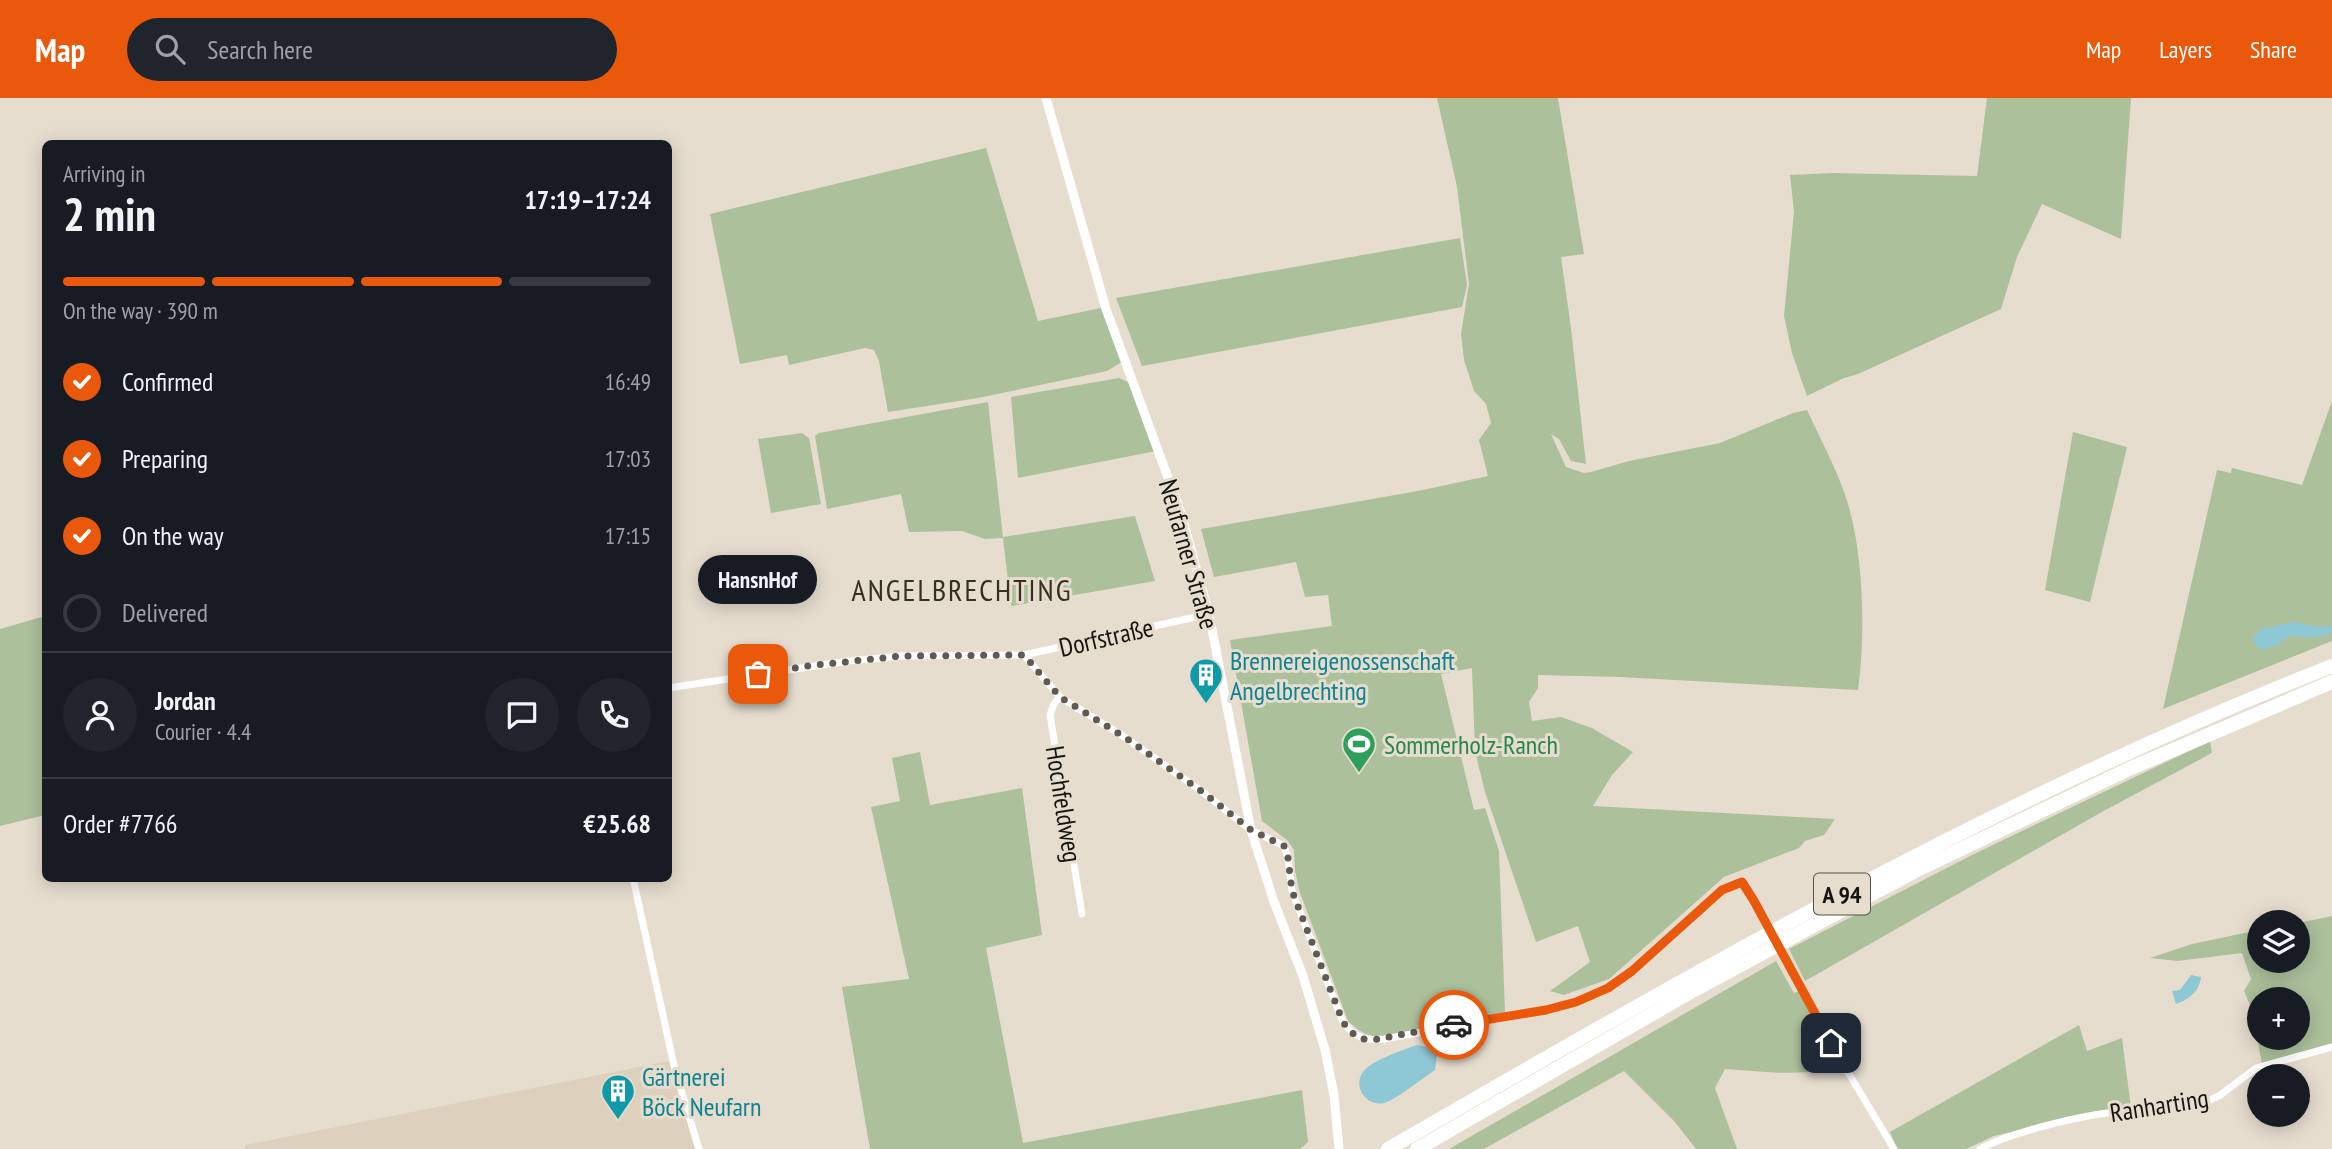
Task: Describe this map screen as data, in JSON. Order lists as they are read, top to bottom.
{
  "streets": {
    "highway": ["A 94"],
    "street": [
      "Neufarner Straße",
      "Dorfstraße",
      "Hochfeldweg",
      "Ranharting"
    ]
  },
  "crossings": [
    ["Neufarner Straße", "Dorfstraße"]
  ],
  "districts": ["ANGELBRECHTING"],
  "places": {
    "other": ["HansnHof"],
    "building": ["Brennereigenossenschaft Angelbrechting", "Gärtnerei Böck Neufarn"],
    "sports": ["Sommerholz-Ranch"]
  },
  "page": {
    "header": "Map",
    "search": "Search here",
    "nav": ["Map", "Layers", "Share"],
    "heading": ["2 min", "Arriving in", "17:19–17:24"],
    "panel": [
      "Jordan",
      "Courier · 4.4",
      "Order #7766",
      "€25.68"
    ],
    "bar": "On the way · 390 m",
    "list": [
      ["Confirmed", "16:49"],
      ["Preparing", "17:03"],
      ["On the way", "17:15"],
      "Delivered"
    ],
    "bubble": "HansnHof",
    "map_buttons": ["+", "−"]
  }
}
